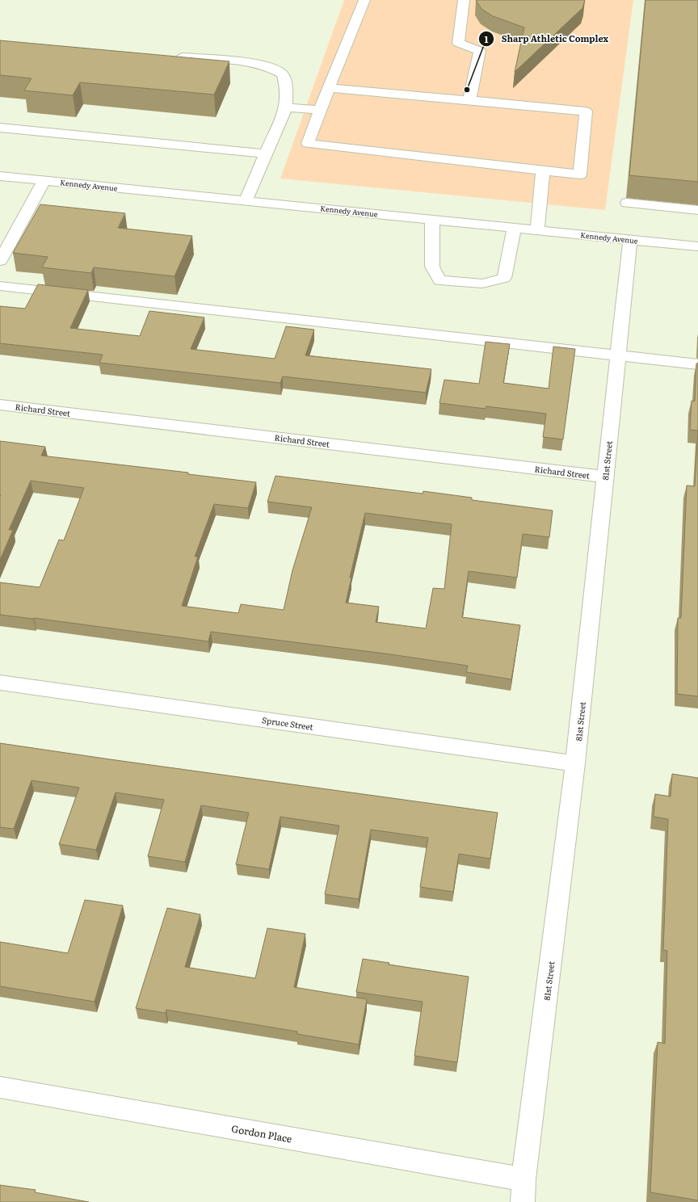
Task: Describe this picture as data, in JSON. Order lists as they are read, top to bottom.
{
  "streets": {
    "street": [
      "Kennedy Avenue",
      "Richard Street",
      "81st Street",
      "Spruce Street",
      "Gordon Place"
    ]
  },
  "crossings": [
    ["Kennedy Avenue", "81st Street"],
    ["Richard Street", "81st Street"],
    ["81st Street", "Spruce Street"],
    ["81st Street", "Gordon Place"]
  ],
  "places": ["Sharp Athletic Complex"]
}
